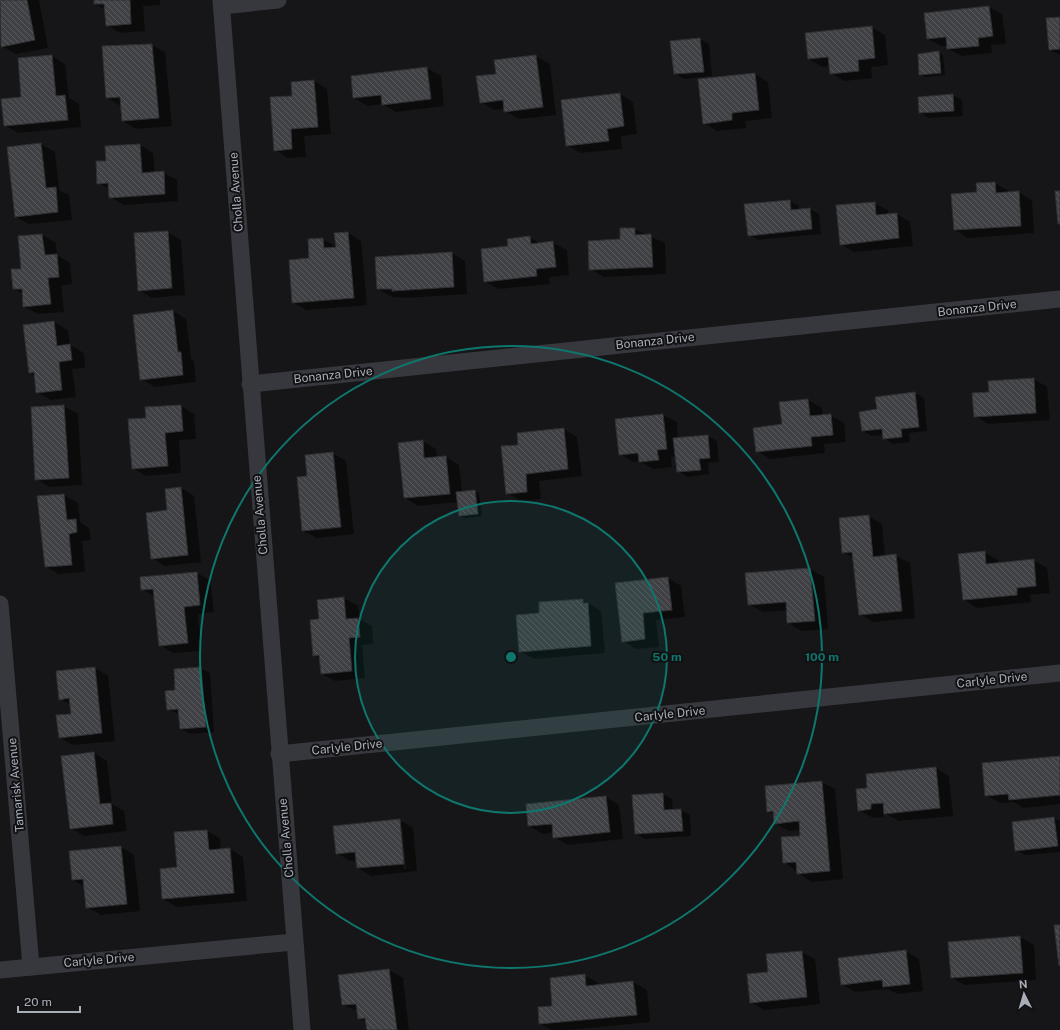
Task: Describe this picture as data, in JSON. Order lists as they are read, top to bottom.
{
  "streets": {
    "street": [
      "Cholla Avenue",
      "Bonanza Drive",
      "Carlyle Drive",
      "Tamarisk Avenue"
    ]
  },
  "crossings": [
    ["Cholla Avenue", "Bonanza Drive"],
    ["Cholla Avenue", "Carlyle Drive"],
    ["Carlyle Drive", "Tamarisk Avenue"]
  ],
  "scale_bar": "20 m",
  "north": "top",
  "rings": ["50 m", "100 m"]
}
